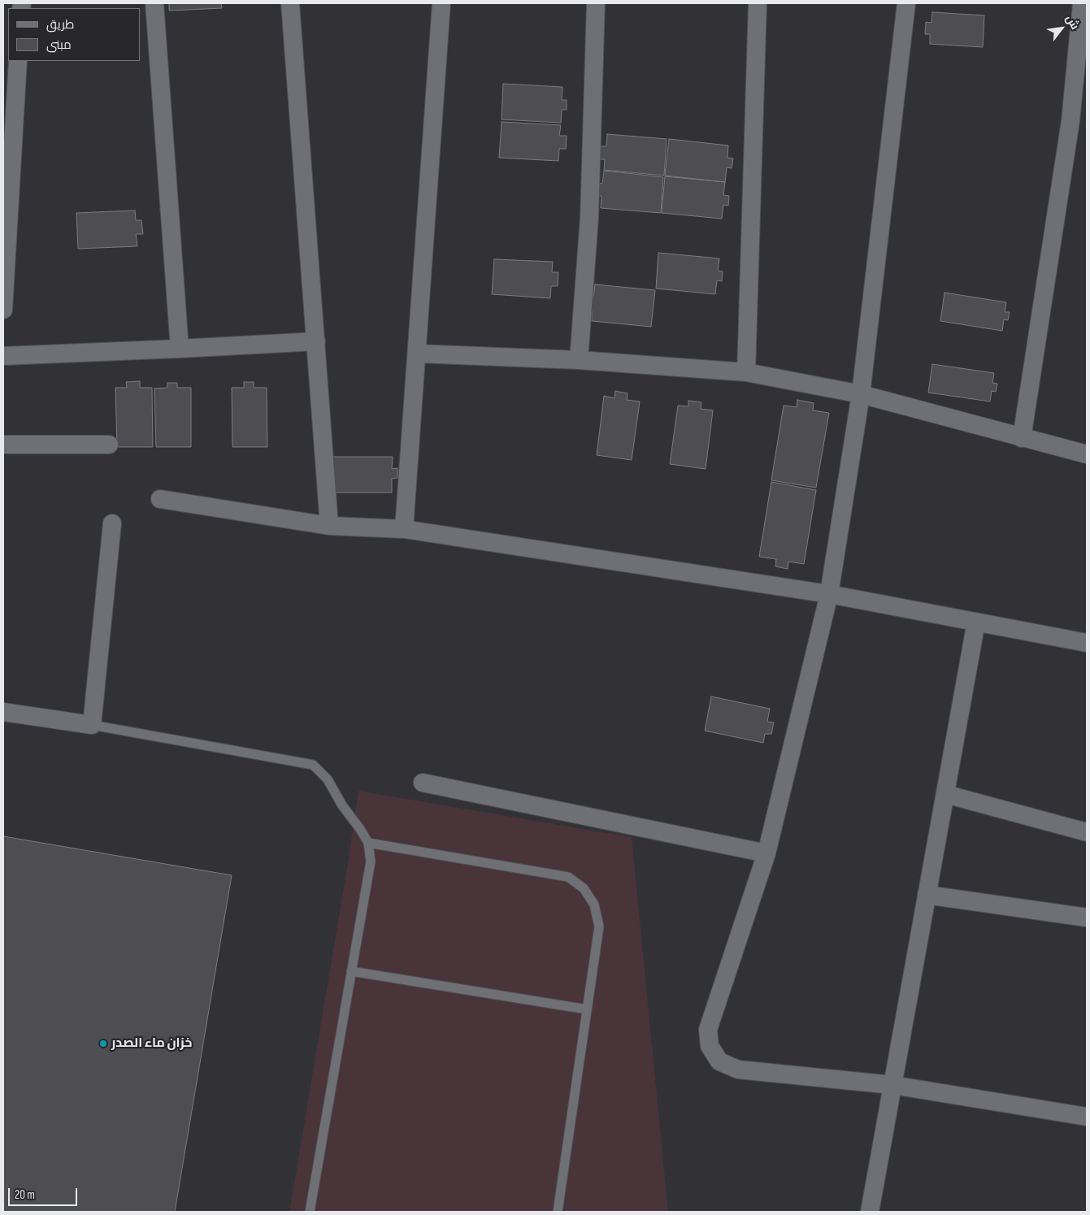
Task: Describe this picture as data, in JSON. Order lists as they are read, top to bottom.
{
  "places": ["خزان ماء الصدر"],
  "legend": ["طريق", "مبنى"],
  "scale_bar": "20 m",
  "north": "top right"
}
